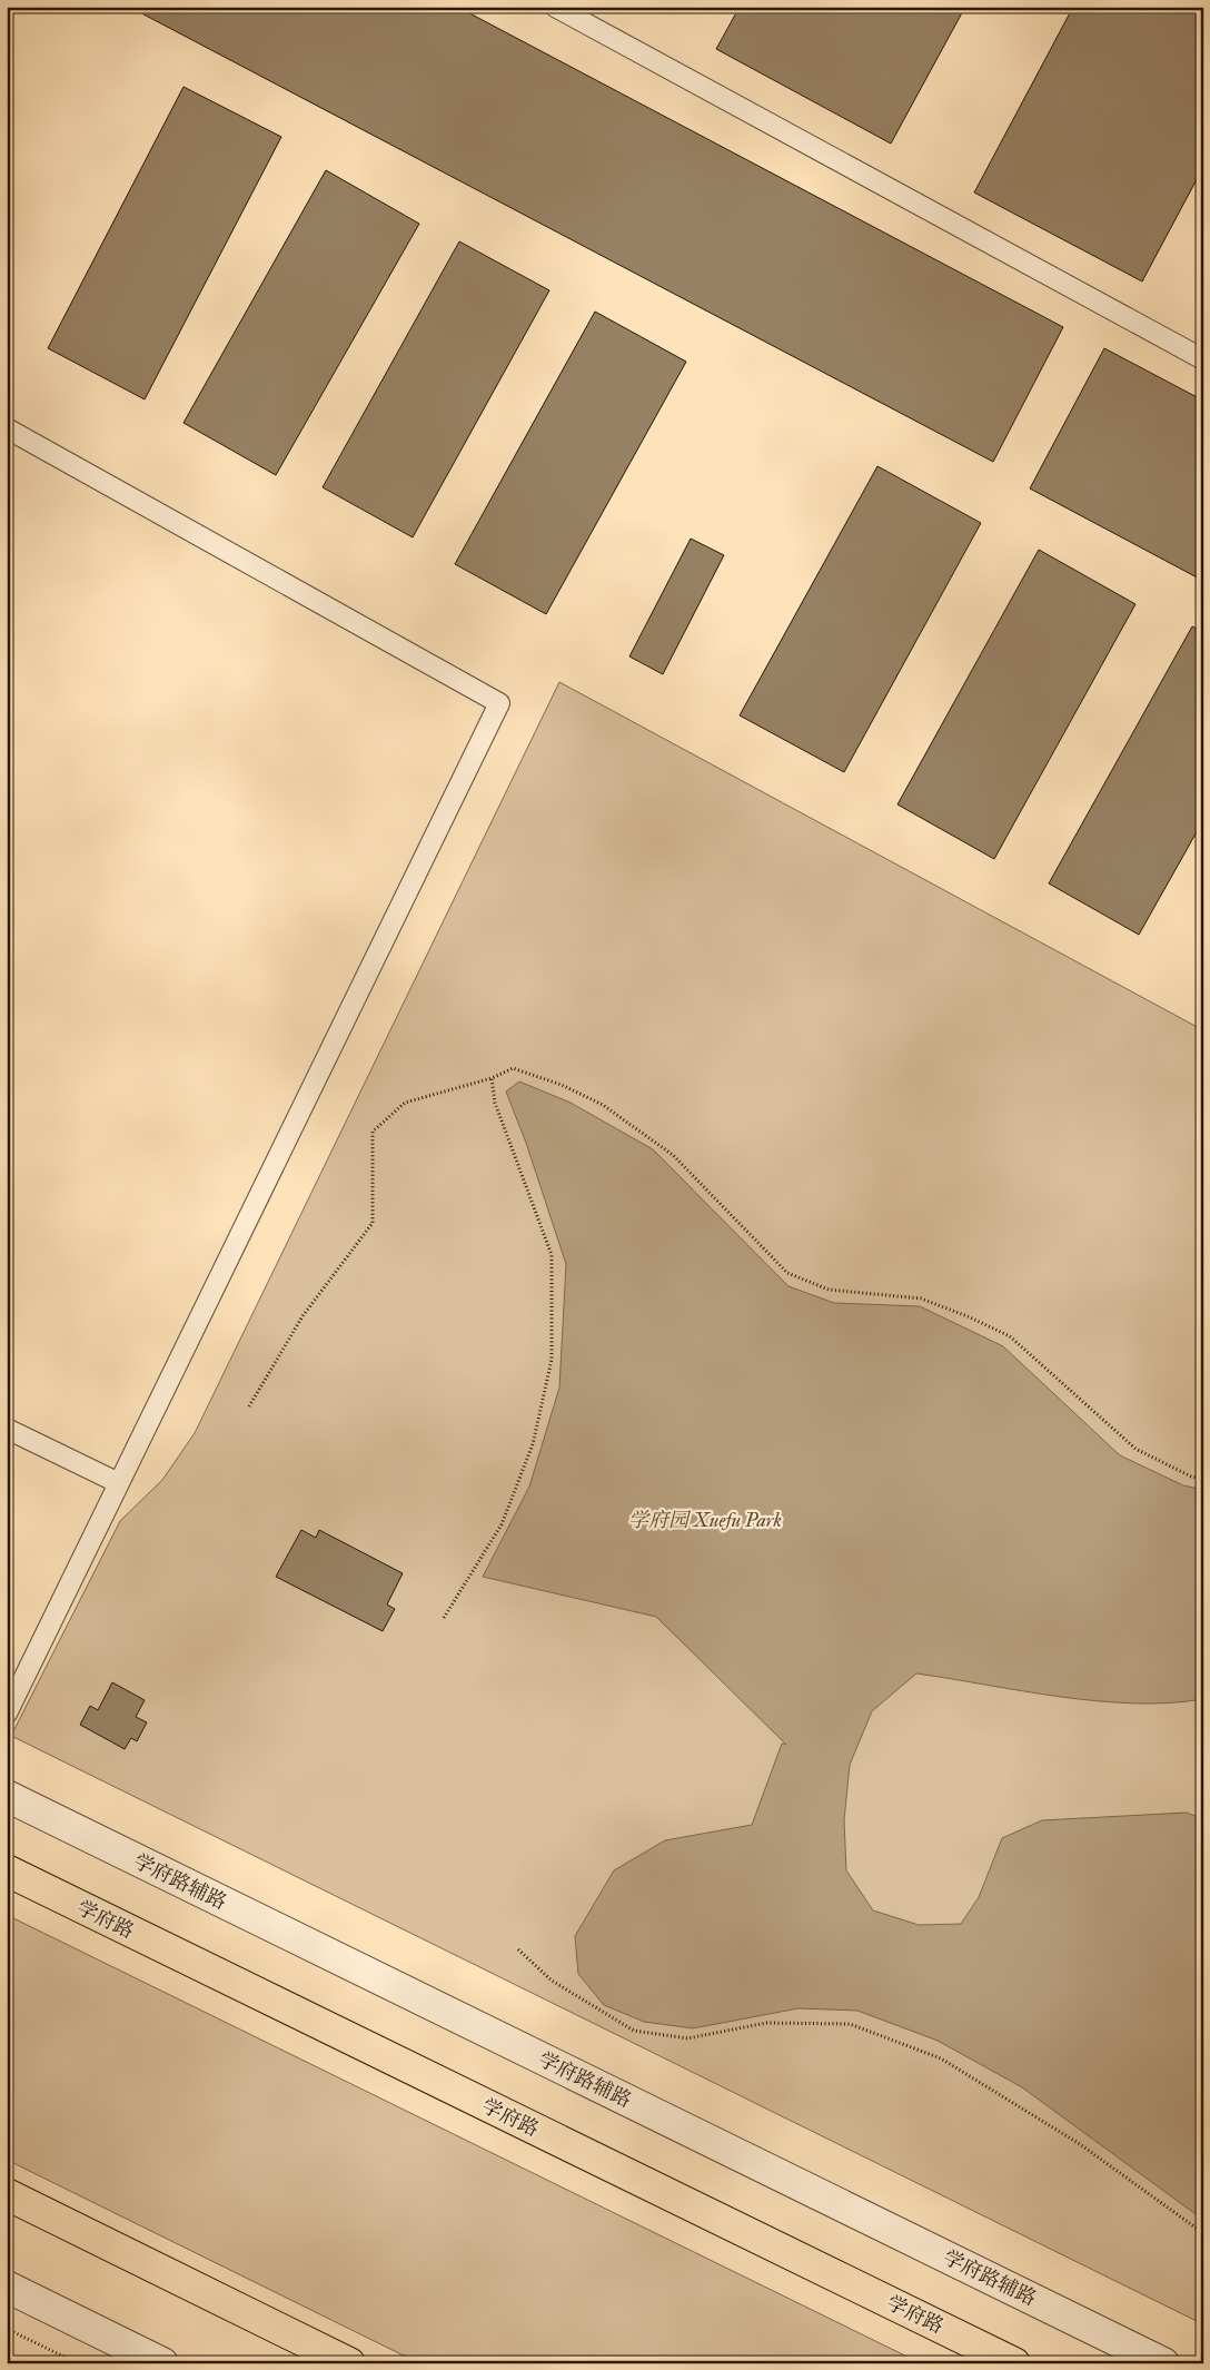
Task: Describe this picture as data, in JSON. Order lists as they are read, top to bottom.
{
  "streets": {
    "highway": ["学府路"],
    "street": ["学府路辅路"]
  },
  "parks": ["学府园 Xuefu Park"]
}
